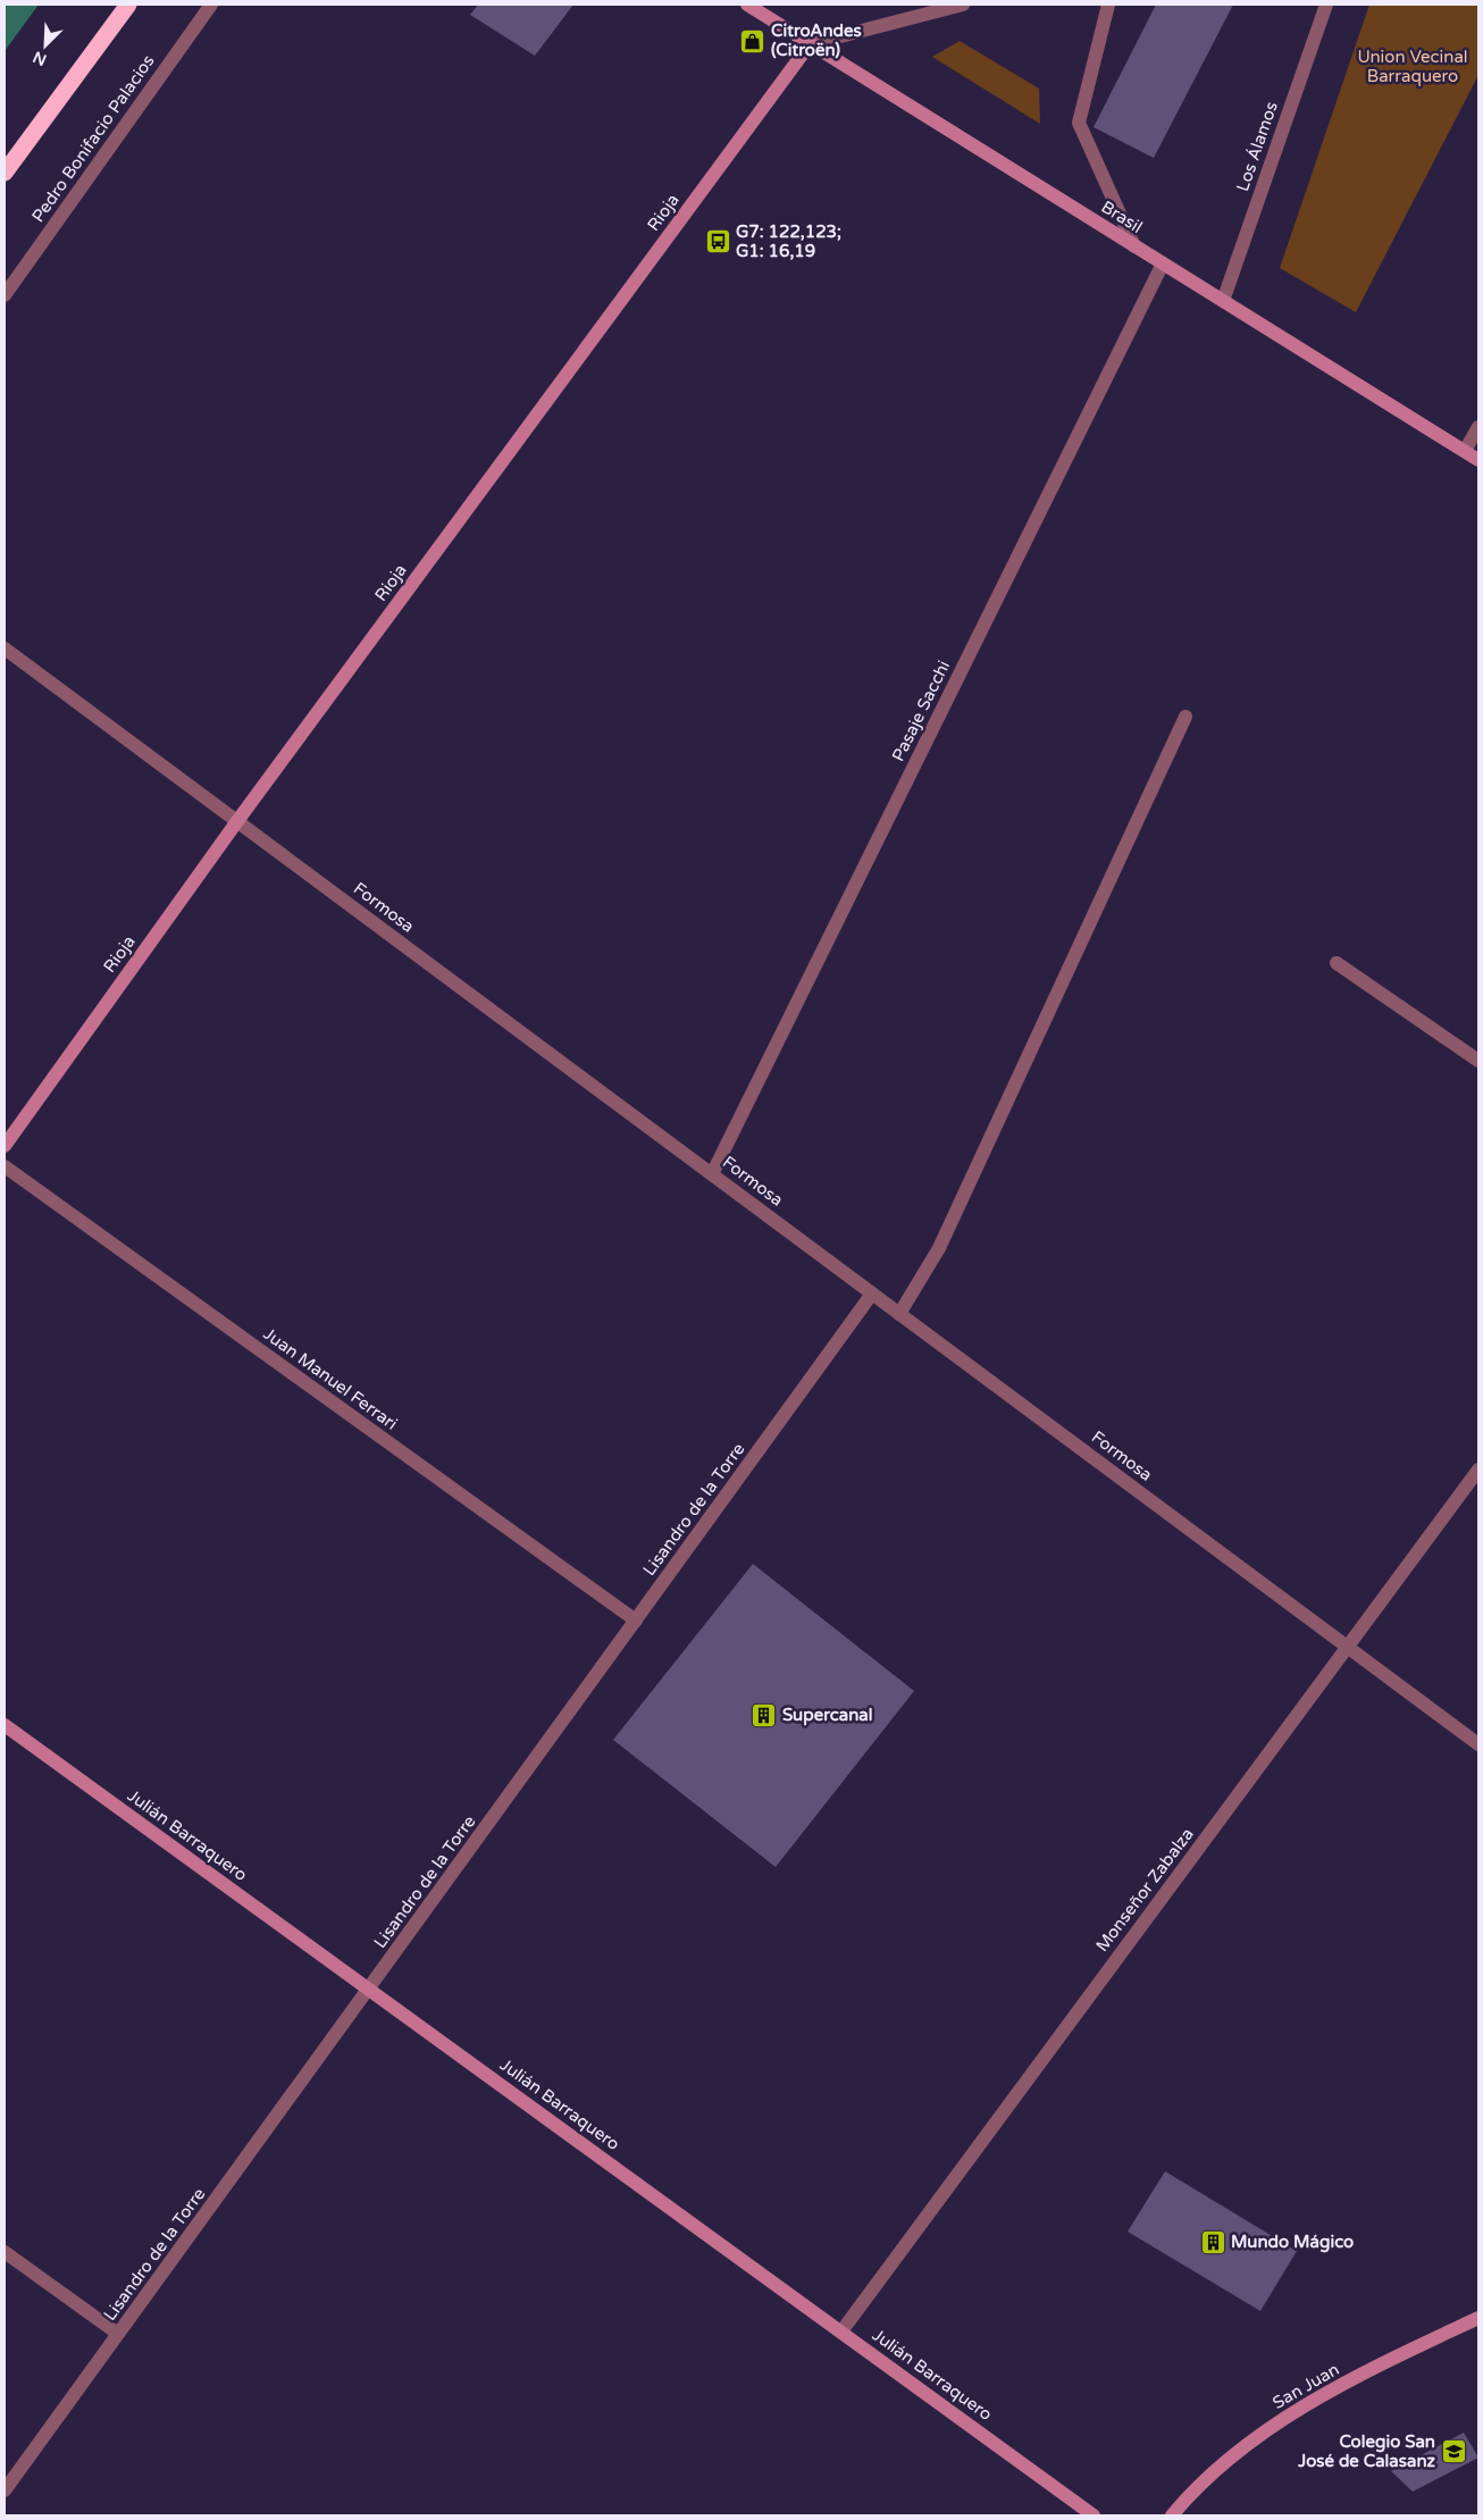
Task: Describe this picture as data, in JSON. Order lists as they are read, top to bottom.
{
  "streets": {
    "street": [
      "Pedro Bonifacio Palacios",
      "Los Álamos",
      "Rioja",
      "Brasil",
      "Pasaje Sacchi",
      "Formosa",
      "Juan Manuel Ferrari",
      "Lisandro de la Torre",
      "Julián Barraquero",
      "Monseñor Zabalza",
      "San Juan"
    ]
  },
  "crossings": [
    ["Los Álamos", "Brasil"],
    ["Rioja", "Brasil"],
    ["Rioja", "Formosa"],
    ["Brasil", "Pasaje Sacchi"],
    ["Pasaje Sacchi", "Formosa"],
    ["Formosa", "Lisandro de la Torre"],
    ["Formosa", "Monseñor Zabalza"],
    ["Juan Manuel Ferrari", "Lisandro de la Torre"],
    ["Lisandro de la Torre", "Julián Barraquero"],
    ["Julián Barraquero", "Monseñor Zabalza"]
  ],
  "parks": ["Union Vecinal Barraquero"],
  "places": {
    "shop": ["CitroAndes (Citroën)"],
    "bus stop": ["G7: 122,123; G1: 16,19"],
    "building": ["Supercanal", "Mundo Mágico"],
    "school or university": ["Colegio San José de Calasanz"]
  },
  "north": "bottom left"
}
